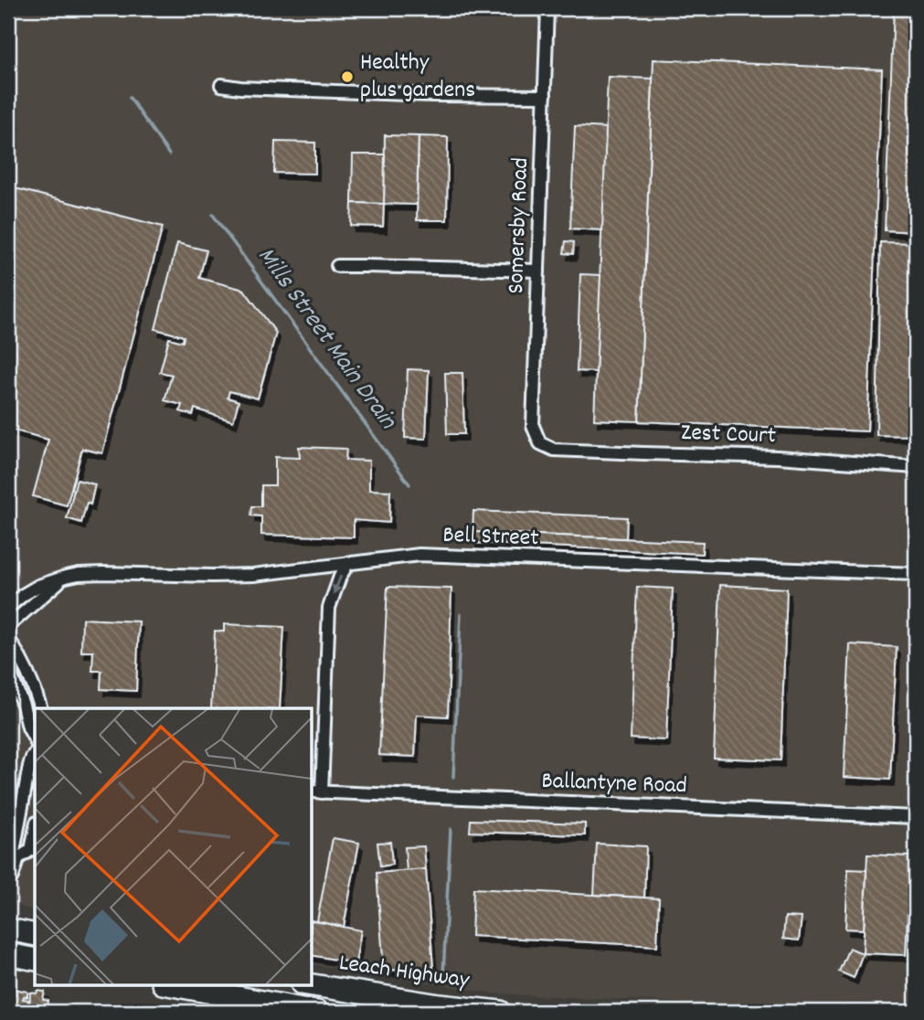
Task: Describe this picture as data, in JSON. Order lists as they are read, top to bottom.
{
  "streets": {
    "highway": ["Leach Highway"],
    "street": [
      "Somersby Road",
      "Zest Court",
      "Bell Street",
      "Ballantyne Road"
    ]
  },
  "crossings": [
    ["Somersby Road", "Zest Court"]
  ],
  "water": ["Mills Street Main Drain"],
  "places": ["Healthy plus gardens"]
}
